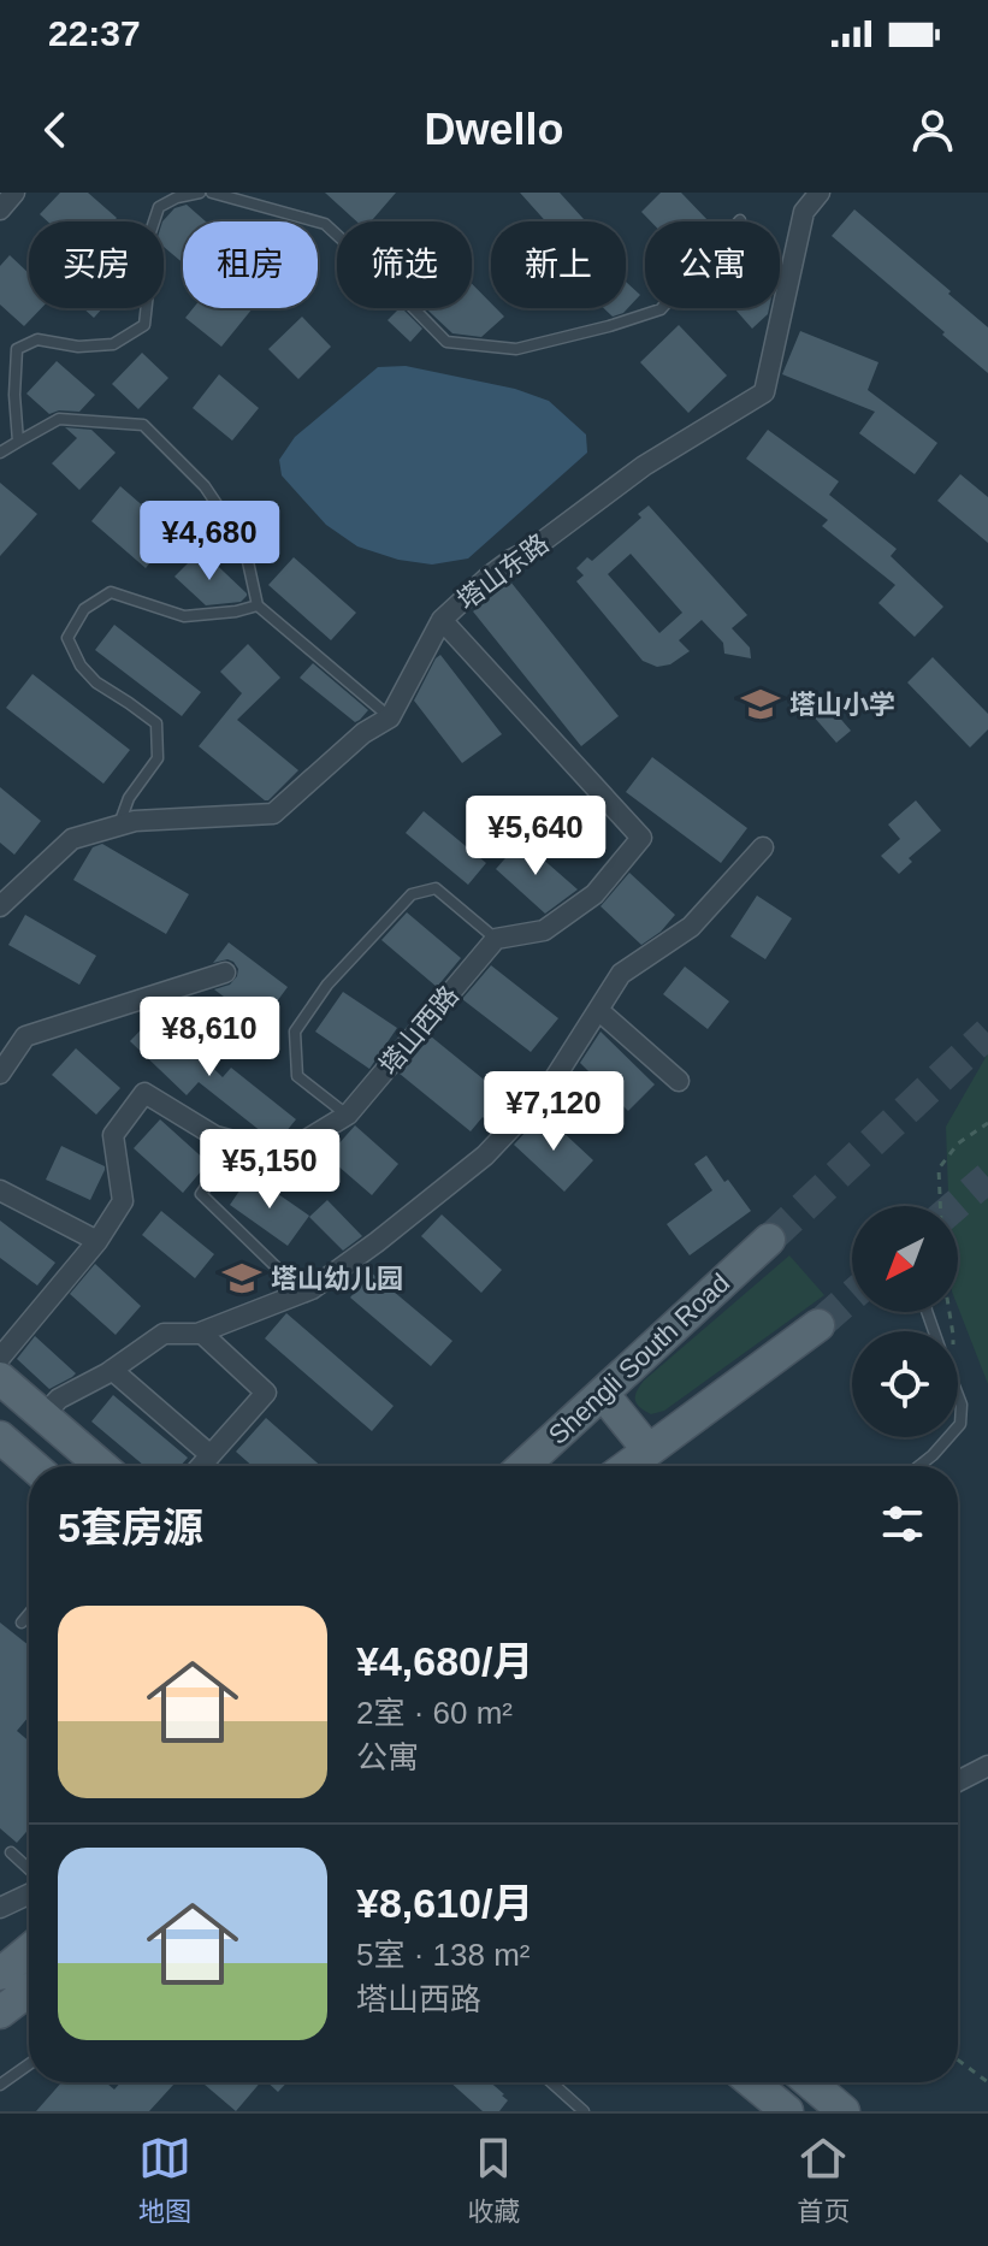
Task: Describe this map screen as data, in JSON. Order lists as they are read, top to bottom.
{
  "streets": {
    "main road": ["Shengli South Road"],
    "street": ["塔山东路", "塔山西路"]
  },
  "places": {
    "school or university": ["塔山小学", "塔山幼儿园"]
  },
  "north": "bottom left",
  "page": {
    "status": "22:37",
    "header": "Dwello",
    "chip": [
      "买房",
      "租房",
      "筛选",
      "新上",
      "公寓"
    ],
    "price": [
      "¥4,680",
      "¥5,640",
      "¥8,610",
      "¥7,120",
      "¥5,150"
    ],
    "heading": "5套房源",
    "list": [
      {
        "name": "¥4,680/月",
        "note": "2室 · 60 m² · 公寓"
      },
      {
        "name": "¥8,610/月",
        "note": "5室 · 138 m² · 塔山西路"
      }
    ],
    "tabs": ["地图", "收藏", "首页"]
  }
}
